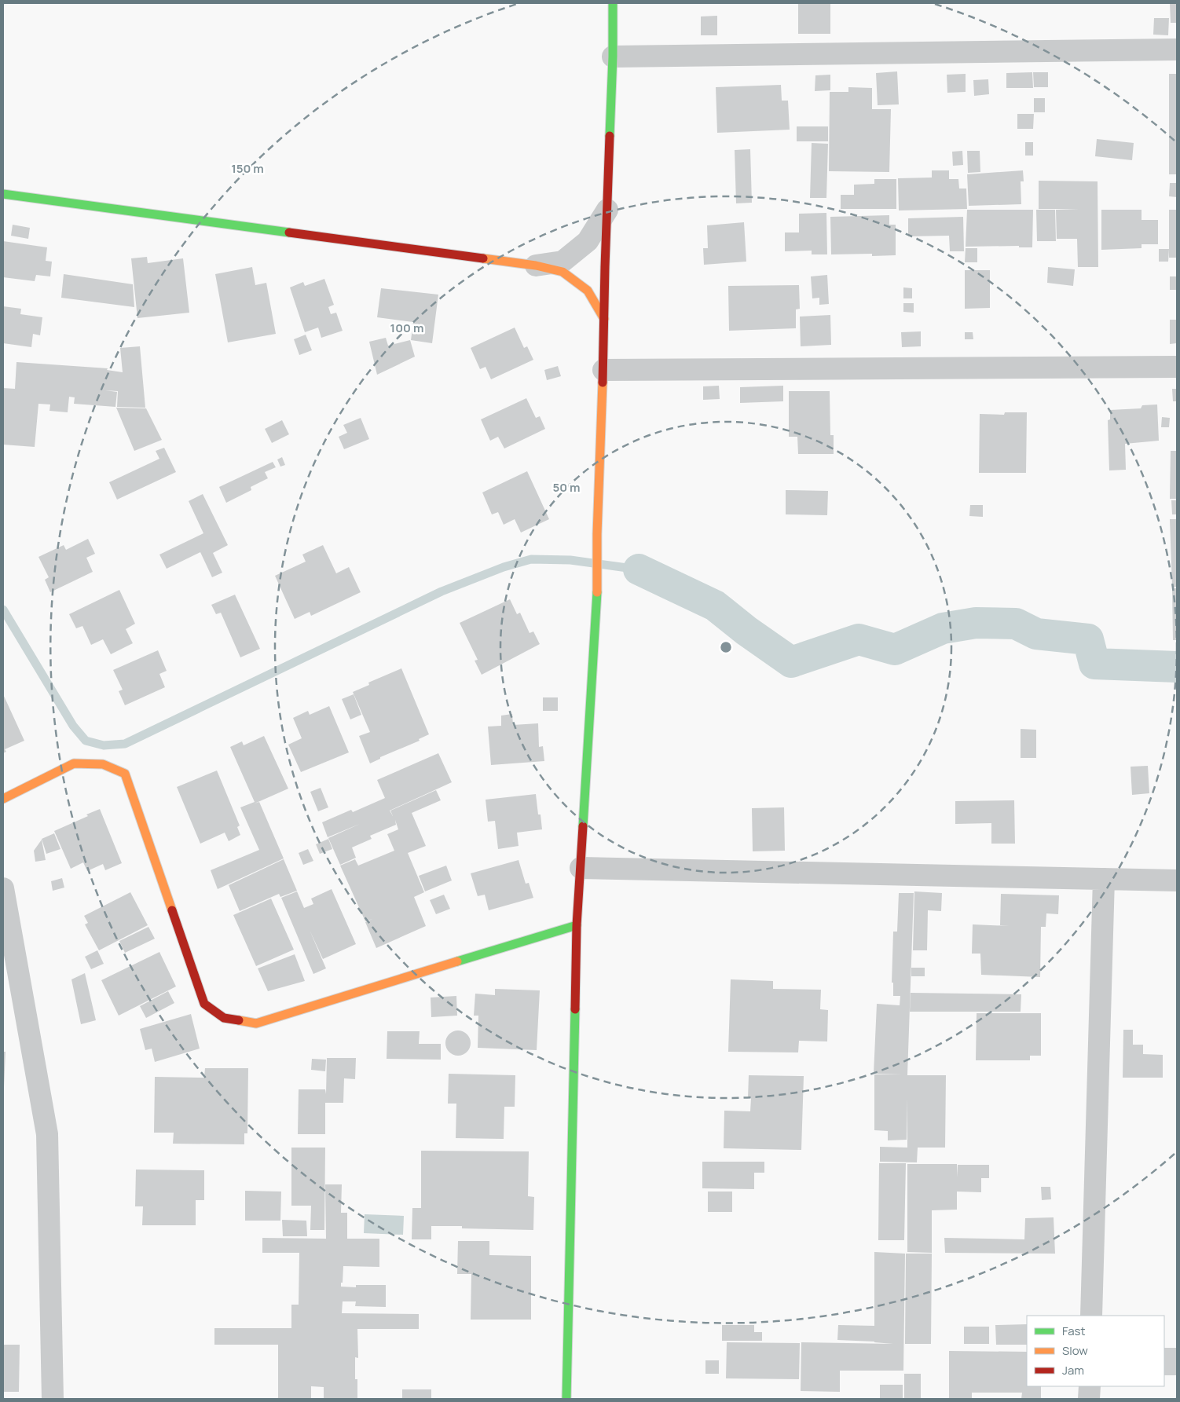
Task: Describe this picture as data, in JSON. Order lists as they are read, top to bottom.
{
  "legend": ["Fast", "Slow", "Jam"],
  "rings": ["150 m", "100 m", "50 m"]
}
